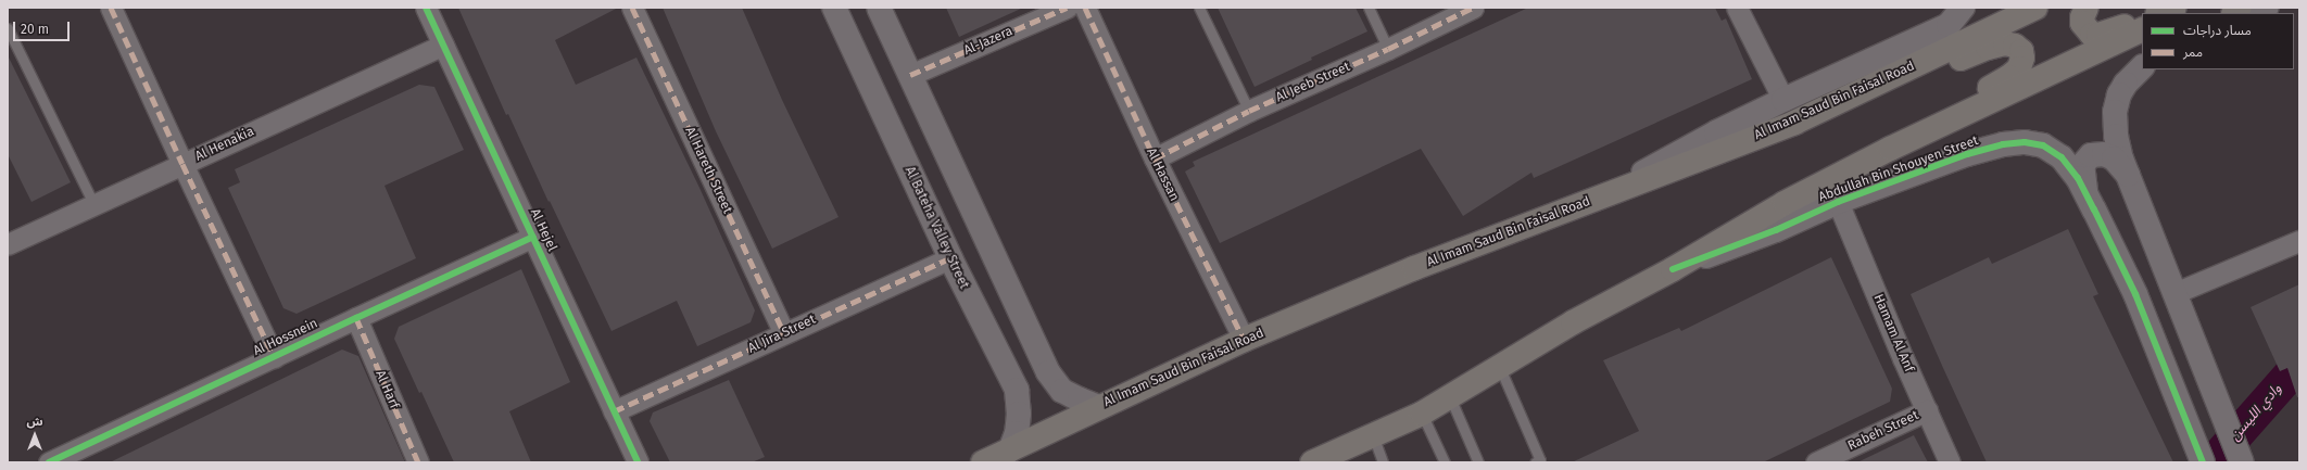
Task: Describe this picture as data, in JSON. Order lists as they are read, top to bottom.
{
  "streets": {
    "main road": ["Al Imam Saud Bin Faisal Road"],
    "street": [
      "Al-Jazera",
      "Al Jeeb Street",
      "Al Henakia",
      "Abdullah Bin Shouyen Street",
      "Al Hareth Street",
      "Al Hassan",
      "Al Bateha Valley Street",
      "Al Hejel",
      "Hamam Al Anf",
      "Al Jira Street",
      "Al Hossnein",
      "Al Harf",
      "Rabeh Street"
    ]
  },
  "crossings": [
    ["Al Jeeb Street", "Al Hassan"],
    ["Al Imam Saud Bin Faisal Road", "Al Hassan"],
    ["Al Imam Saud Bin Faisal Road", "Al Bateha Valley Street"],
    ["Al Henakia", "Al Hejel"],
    ["Abdullah Bin Shouyen Street", "Hamam Al Anf"],
    ["Al Hareth Street", "Al Jira Street"],
    ["Al Bateha Valley Street", "Al Jira Street"],
    ["Al Hejel", "Al Jira Street"],
    ["Al Hejel", "Al Hossnein"],
    ["Hamam Al Anf", "Rabeh Street"],
    ["Al Hossnein", "Al Harf"]
  ],
  "water": ["وادي الليسن"],
  "legend": ["مسار دراجات", "ممر"],
  "scale_bar": "20 m",
  "north": "top"
}
